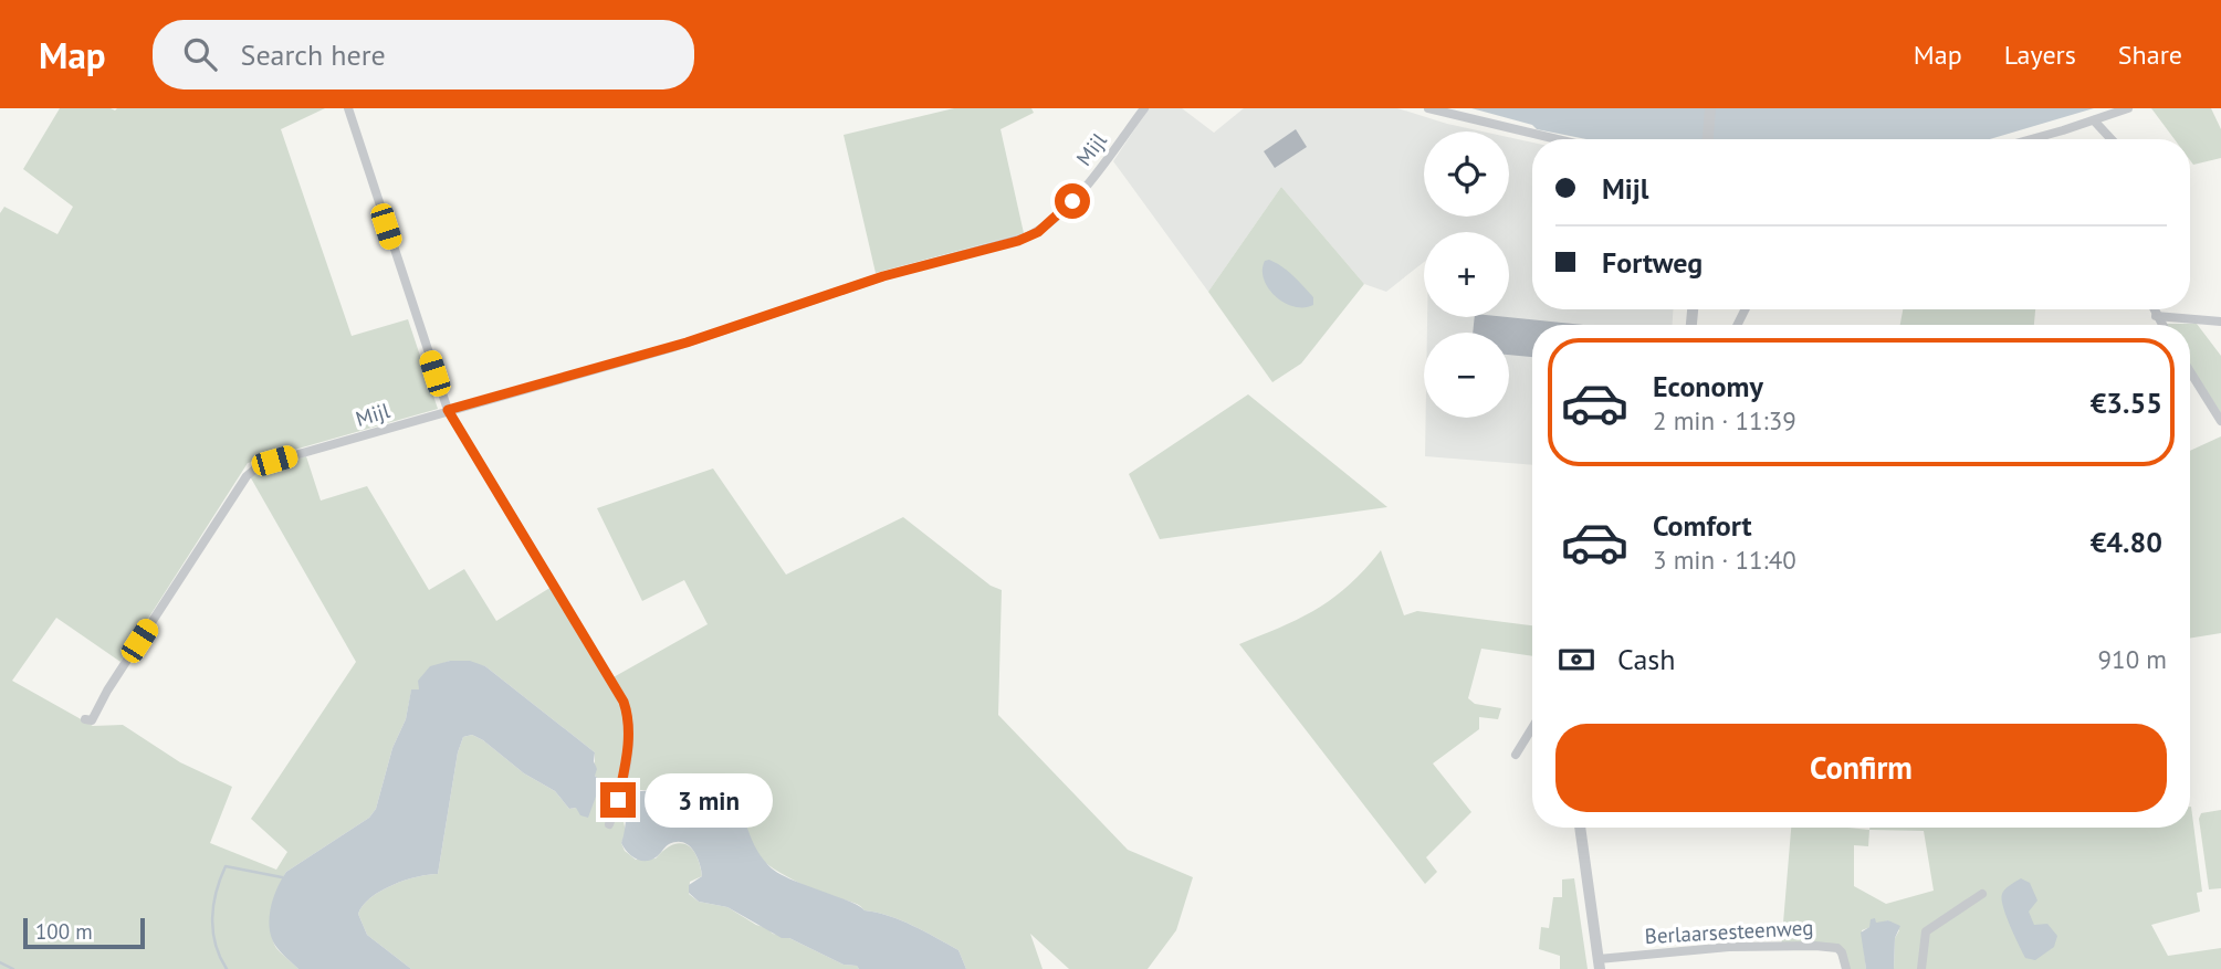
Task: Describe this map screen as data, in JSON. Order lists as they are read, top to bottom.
{
  "streets": {
    "street": ["Mijl", "Berlaarsesteenweg"]
  },
  "scale_bar": "100 m",
  "page": {
    "header": "Map",
    "search": "Search here",
    "nav": ["Map", "Layers", "Share"],
    "map_buttons": ["+", "−"],
    "banner": ["Mijl", "Fortweg"],
    "list": [
      {
        "name": "Economy",
        "note": "2 min · 11:39",
        "value": "€3.55"
      },
      {
        "name": "Comfort",
        "note": "3 min · 11:40",
        "value": "€4.80"
      }
    ],
    "pay": ["Cash", "910 m"],
    "buttons": "Confirm",
    "bubble": "3 min",
    "scale": "100 m"
  }
}
